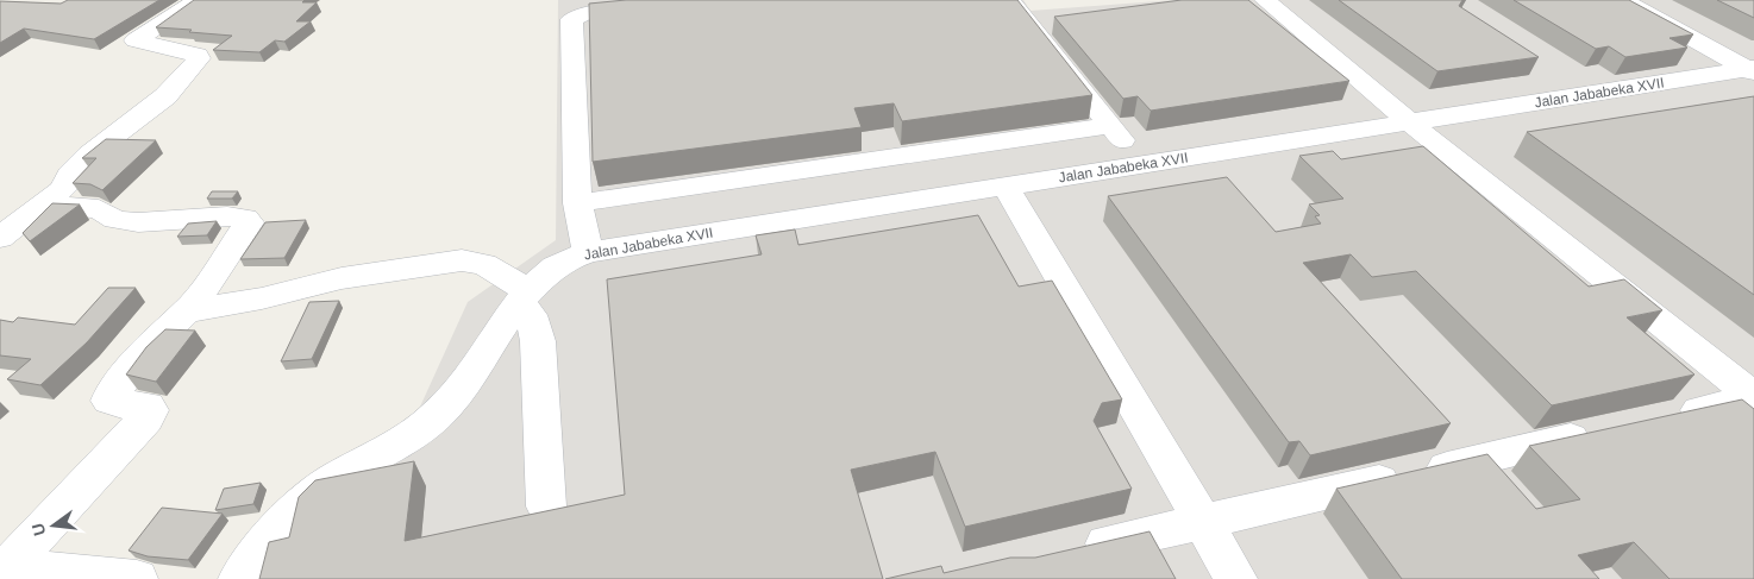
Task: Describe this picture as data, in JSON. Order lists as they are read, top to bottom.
{
  "streets": {
    "street": ["Jalan Jababeka XVII"]
  },
  "north": "left"
}
